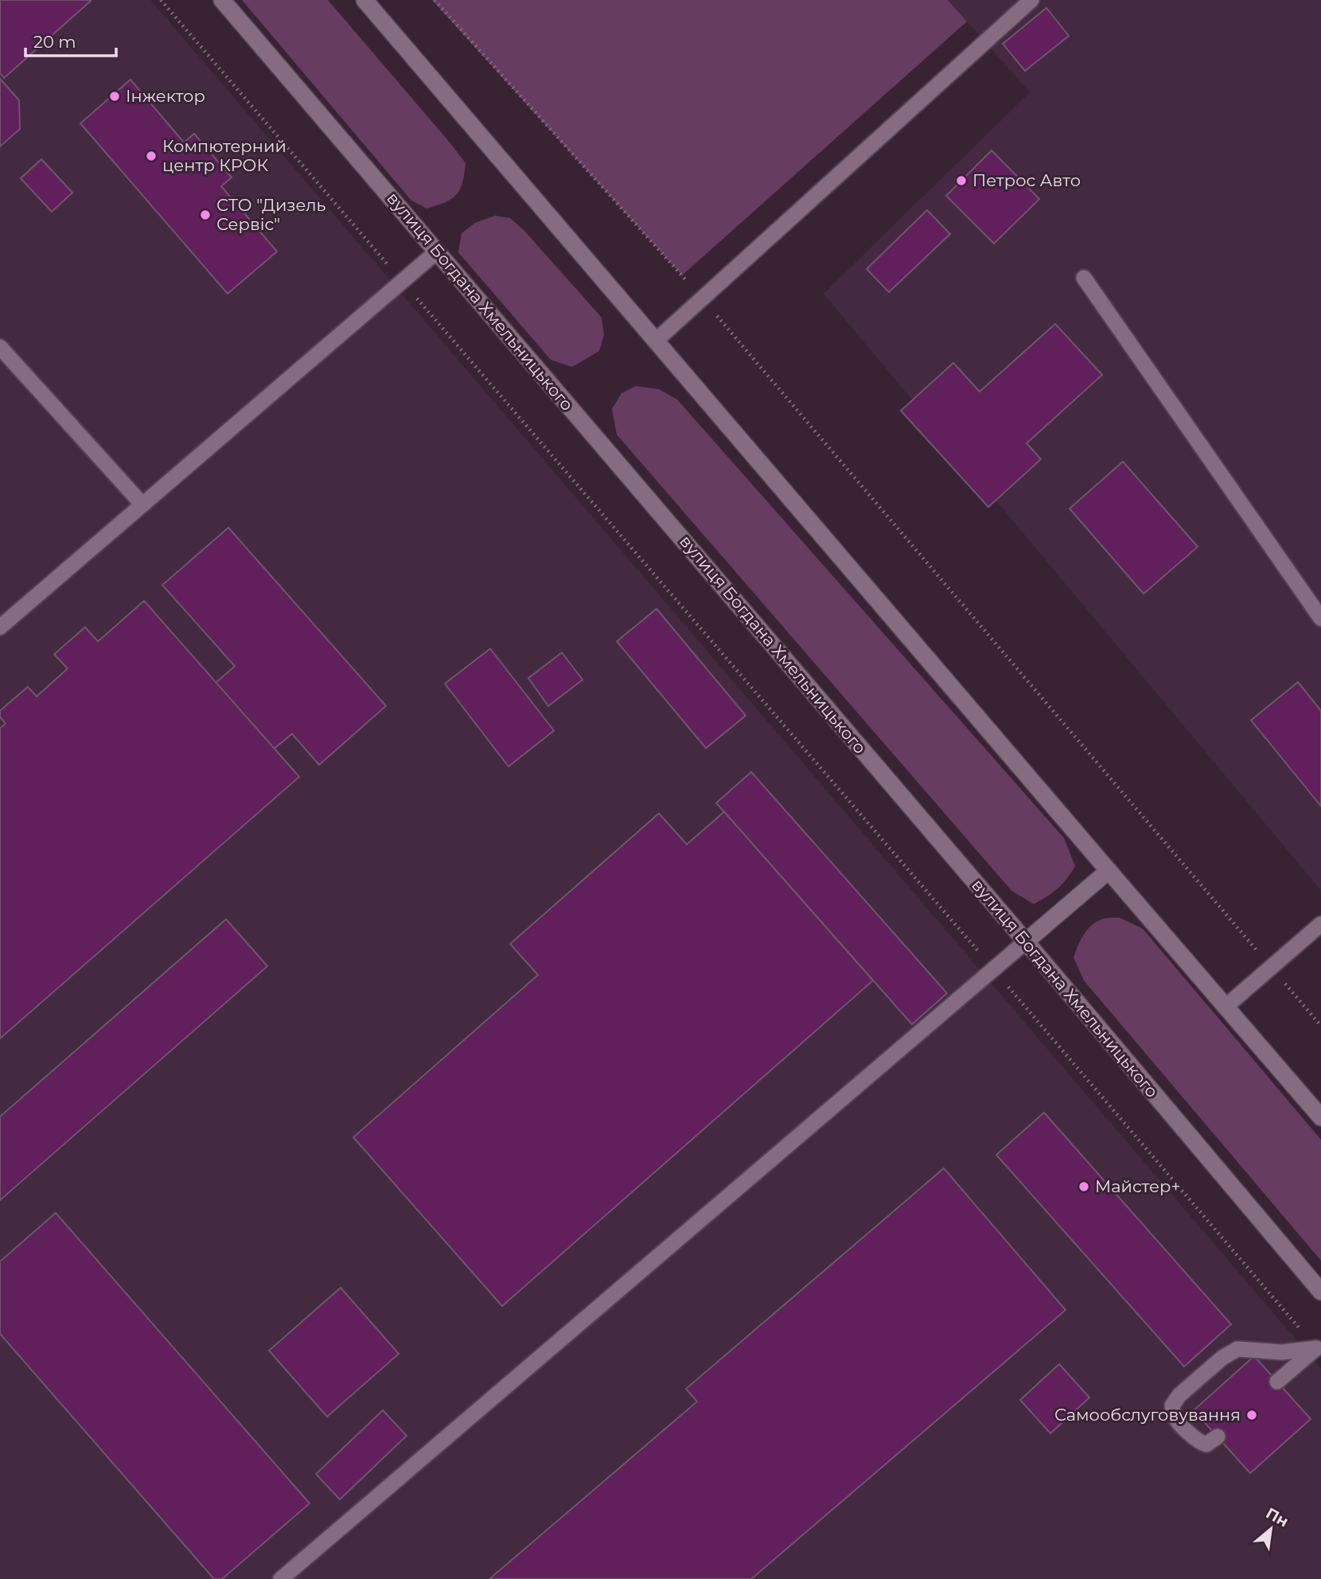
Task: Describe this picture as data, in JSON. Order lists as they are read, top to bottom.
{
  "streets": {
    "street": ["вулиця Богдана Хмельницького"]
  },
  "places": [
    "Інжектор",
    "Компютерний центр КРОК",
    "Петрос Авто",
    "СТО \"Дизель Сервіс\"",
    "Майстер+",
    "Самообслуговування"
  ],
  "scale_bar": "20 m",
  "north": "top right"
}
